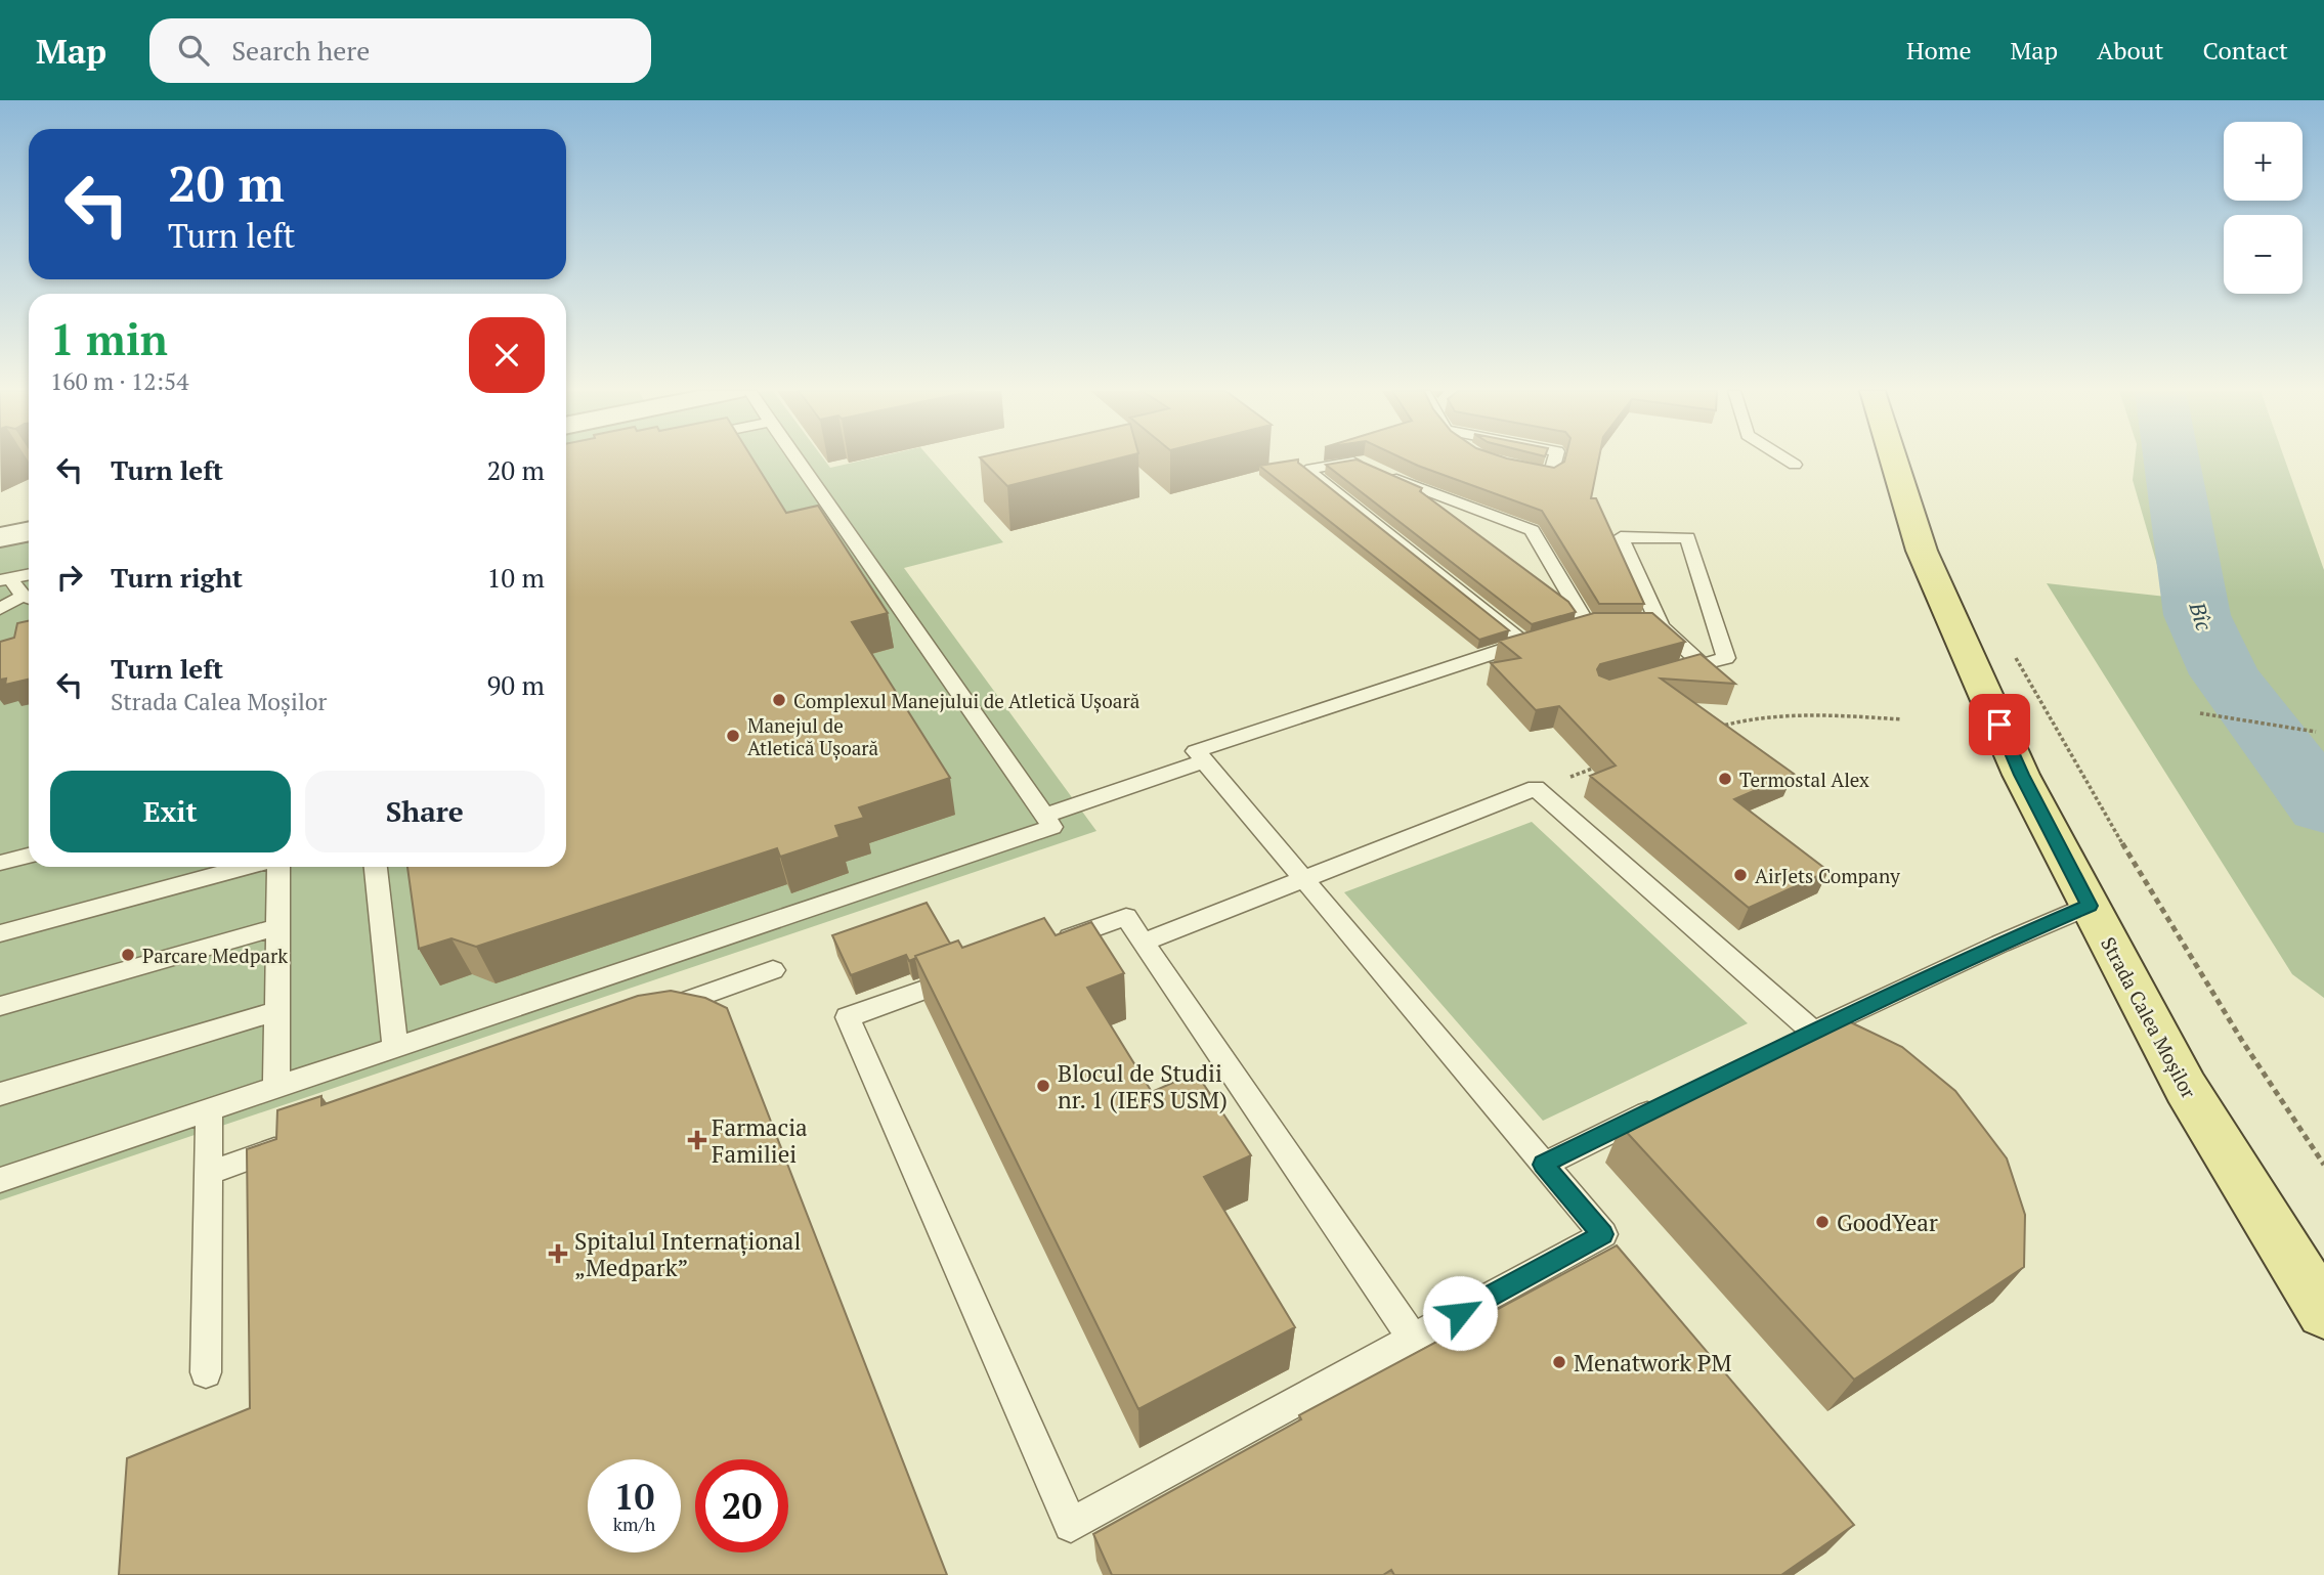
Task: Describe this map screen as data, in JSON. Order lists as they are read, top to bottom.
{
  "streets": {
    "main road": ["Strada Calea Moșilor"]
  },
  "water": ["Bîc"],
  "places": {
    "other": [
      "Complexul Manejului de Atletică Ușoară",
      "Manejul de Atletică Ușoară",
      "Termostal Alex",
      "AirJets Company",
      "Parcare Medpark",
      "Blocul de Studii nr. 1 (IEFS USM)",
      "GoodYear",
      "Menatwork PM"
    ],
    "health": ["Farmacia Familiei", "Spitalul Internațional „Medpark”"]
  },
  "page": {
    "header": "Map",
    "search": "Search here",
    "nav": [
      "Home",
      "Map",
      "About",
      "Contact"
    ],
    "map_buttons": ["+", "−"],
    "turn": ["20 m", "Turn left"],
    "heading": ["1 min", "160 m · 12:54"],
    "list": [
      {
        "name": "Turn left",
        "value": "20 m"
      },
      {
        "name": "Turn right",
        "value": "10 m"
      },
      {
        "name": "Turn left",
        "note": "Strada Calea Moșilor",
        "value": "90 m"
      }
    ],
    "buttons": ["Exit", "Share"],
    "speed": "10 km/h",
    "limit": "20"
  }
}
